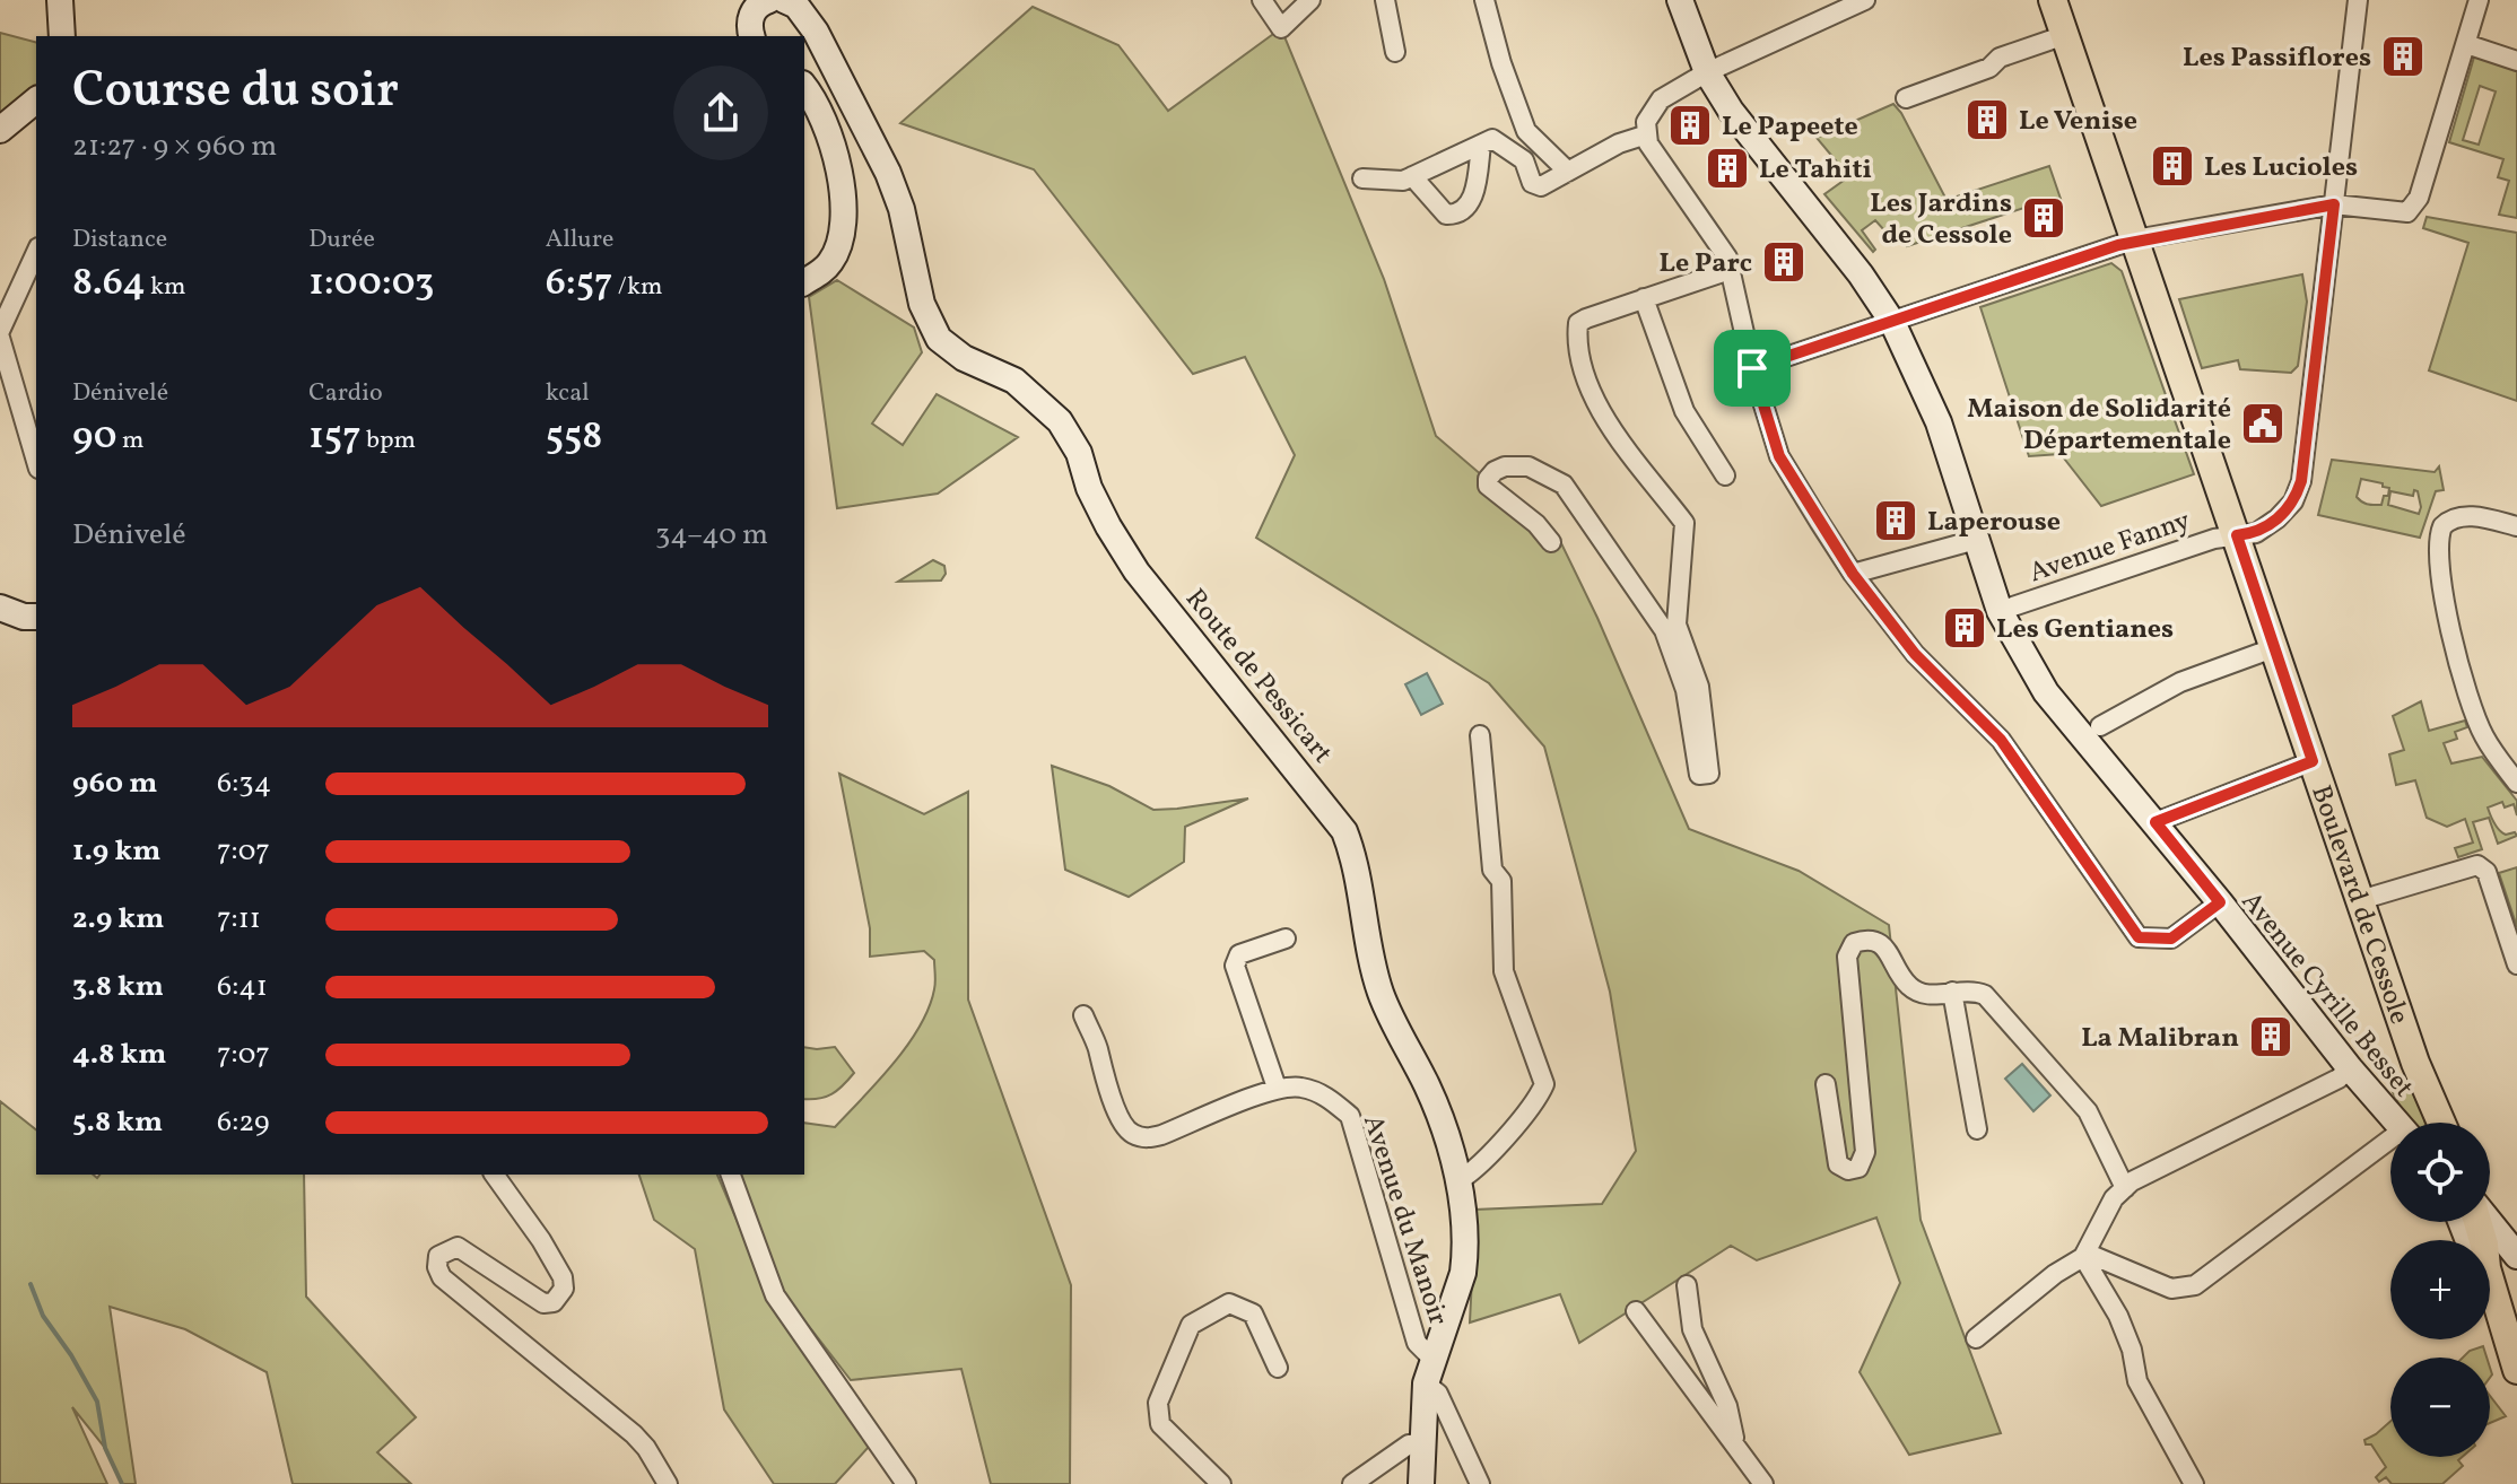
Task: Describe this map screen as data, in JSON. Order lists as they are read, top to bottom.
{
  "streets": {
    "main road": ["Boulevard de Cessole"],
    "street": [
      "Avenue Fanny",
      "Route de Pessicart",
      "Avenue Cyrille Besset",
      "Avenue du Manoir"
    ]
  },
  "crossings": [
    ["Avenue Fanny", "Boulevard de Cessole"],
    ["Route de Pessicart", "Avenue du Manoir"]
  ],
  "places": {
    "building": [
      "Les Passiflores",
      "Le Venise",
      "Le Papeete",
      "Les Lucioles",
      "Le Tahiti",
      "Les Jardins de Cessole",
      "Le Parc",
      "Laperouse",
      "Les Gentianes",
      "La Malibran"
    ],
    "public building": ["Maison de Solidarité Départementale"]
  },
  "page": {
    "heading": ["Course du soir", "21:27 · 9 × 960 m"],
    "stats": [
      ["Distance", "8.64 km"],
      ["Durée", "1:00:03"],
      ["Allure", "6:57 /km"],
      ["Dénivelé", "90 m"],
      ["Cardio", "157 bpm"],
      ["kcal", "558"]
    ],
    "chart": ["Dénivelé", "34–40 m"],
    "list": [
      {
        "name": "960 m",
        "note": "6:34"
      },
      {
        "name": "1.9 km",
        "note": "7:07"
      },
      {
        "name": "2.9 km",
        "note": "7:11"
      },
      {
        "name": "3.8 km",
        "note": "6:41"
      },
      {
        "name": "4.8 km",
        "note": "7:07"
      },
      {
        "name": "5.8 km",
        "note": "6:29"
      }
    ],
    "map_buttons": ["+", "−"]
  }
}
